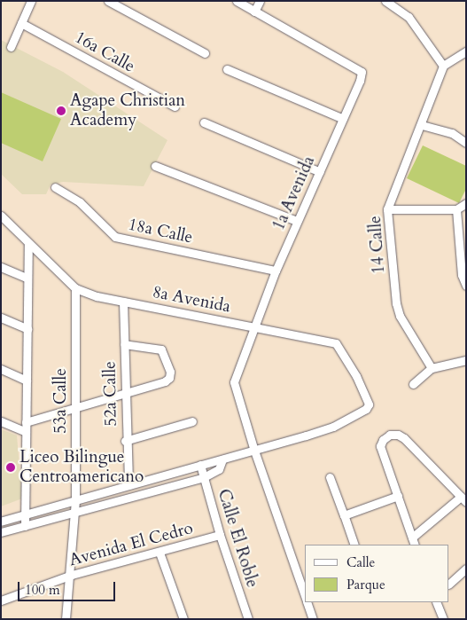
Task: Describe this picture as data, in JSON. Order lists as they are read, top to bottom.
{
  "streets": {
    "street": [
      "16a Calle",
      "1a Avenida",
      "18a Calle",
      "14 Calle",
      "8a Avenida",
      "52a Calle",
      "53a Calle",
      "Calle El Roble",
      "Avenida El Cedro"
    ]
  },
  "crossings": [
    ["1a Avenida", "18a Calle"],
    ["1a Avenida", "8a Avenida"],
    ["8a Avenida", "52a Calle"],
    ["8a Avenida", "53a Calle"],
    ["53a Calle", "Avenida El Cedro"],
    ["Calle El Roble", "Avenida El Cedro"]
  ],
  "places": ["Agape Christian Academy", "Liceo Bilingue Centroamericano"],
  "legend": ["Calle", "Parque"],
  "scale_bar": "100 m"
}
